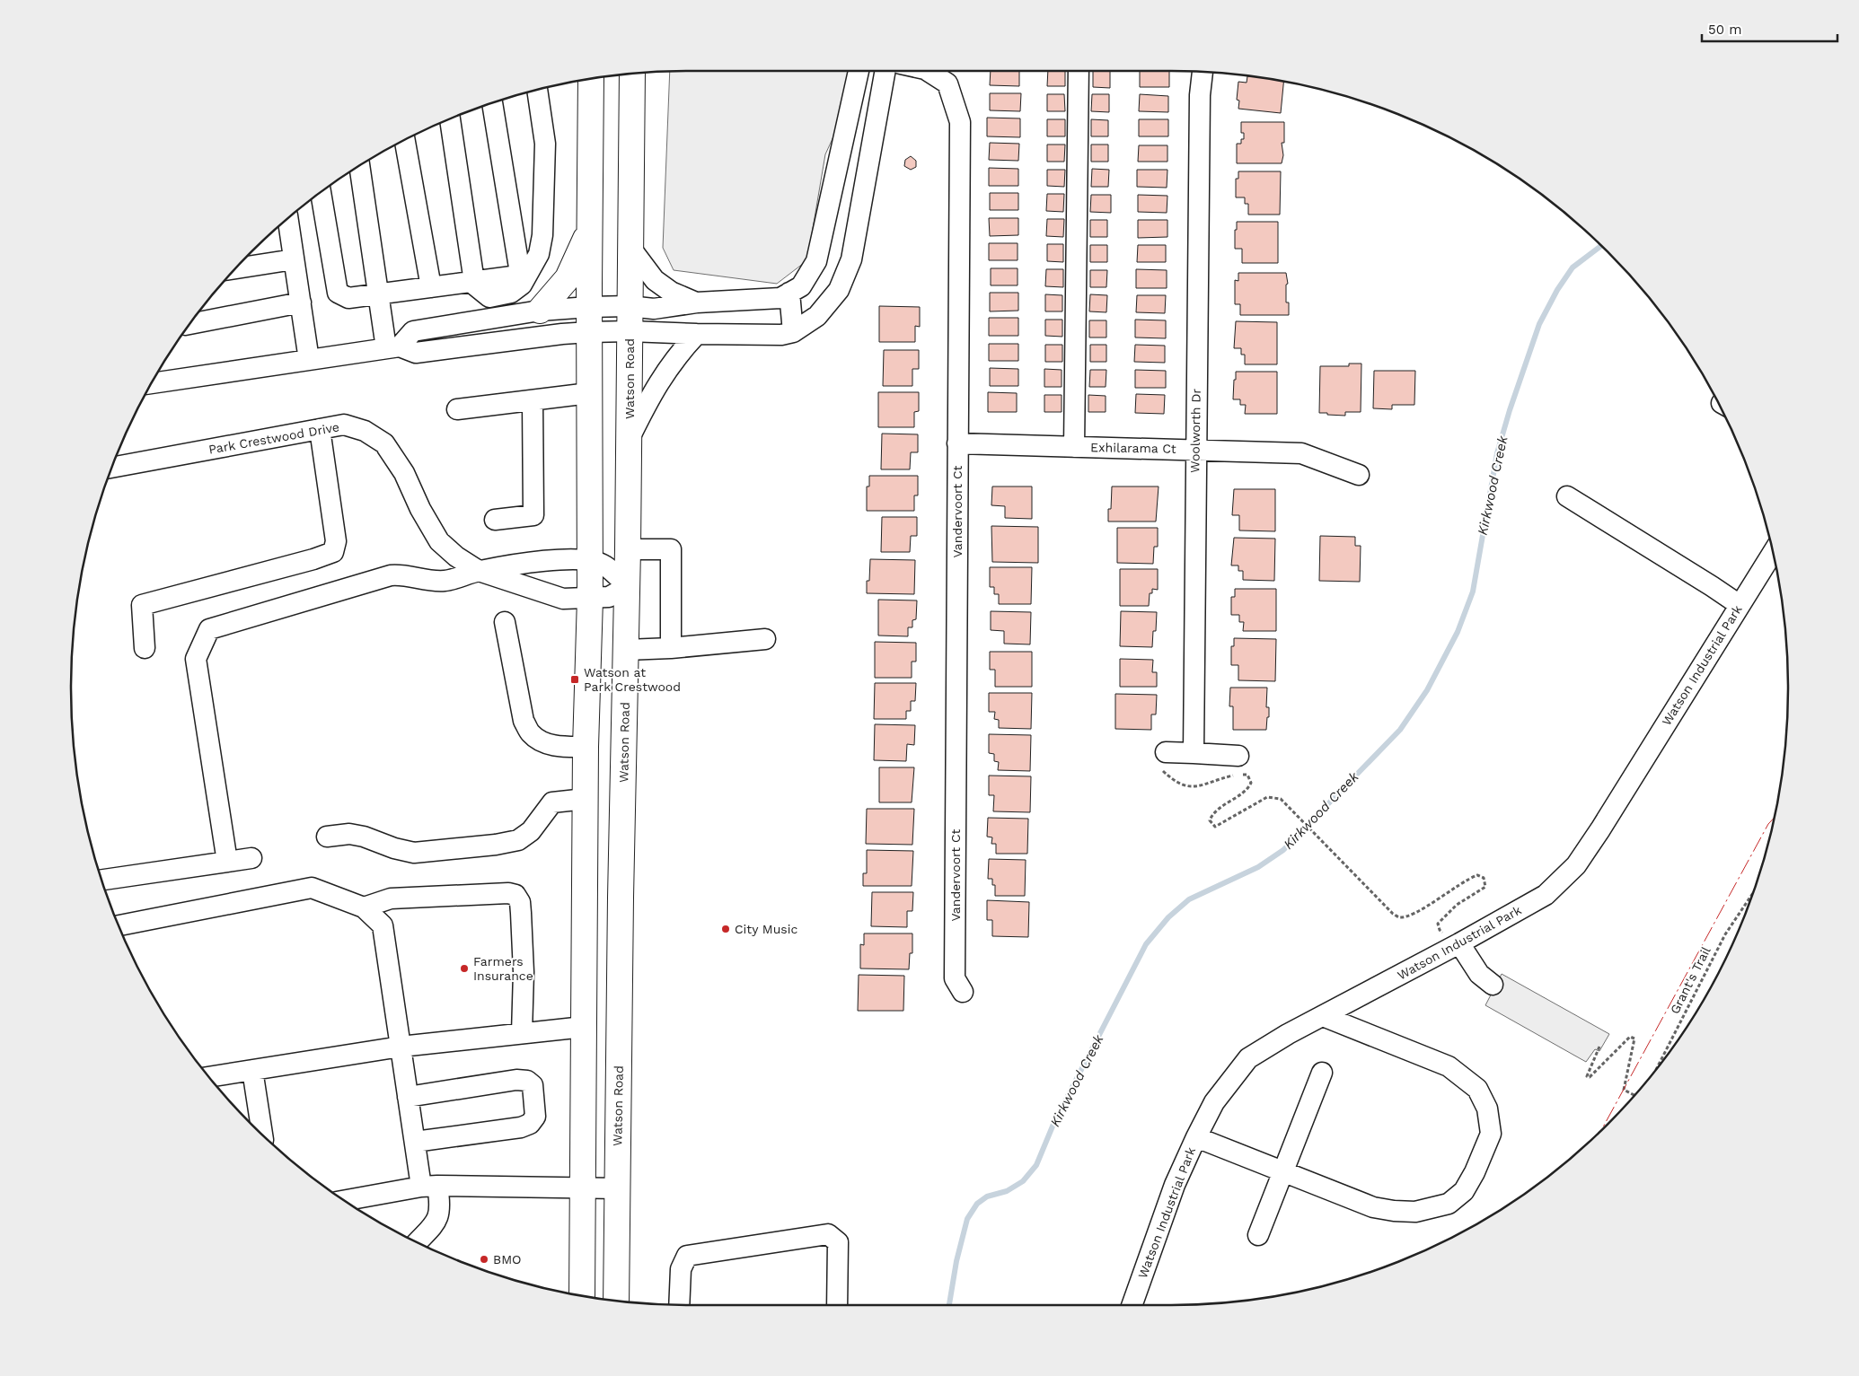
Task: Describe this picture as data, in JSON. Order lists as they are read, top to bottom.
{
  "streets": {
    "main road": ["Watson Road"],
    "street": [
      "Woolworth Dr",
      "Park Crestwood Drive",
      "Exhilarama Ct",
      "Vandervoort Ct",
      "Watson Industrial Park"
    ],
    "path": ["Grant's Trail"]
  },
  "crossings": [
    ["Watson Road", "Park Crestwood Drive"],
    ["Woolworth Dr", "Exhilarama Ct"],
    ["Exhilarama Ct", "Vandervoort Ct"]
  ],
  "water": ["Kirkwood Creek"],
  "places": {
    "transit": ["Watson at Park Crestwood"],
    "other": ["City Music", "Farmers Insurance", "BMO"]
  },
  "scale_bar": "50 m"
}
